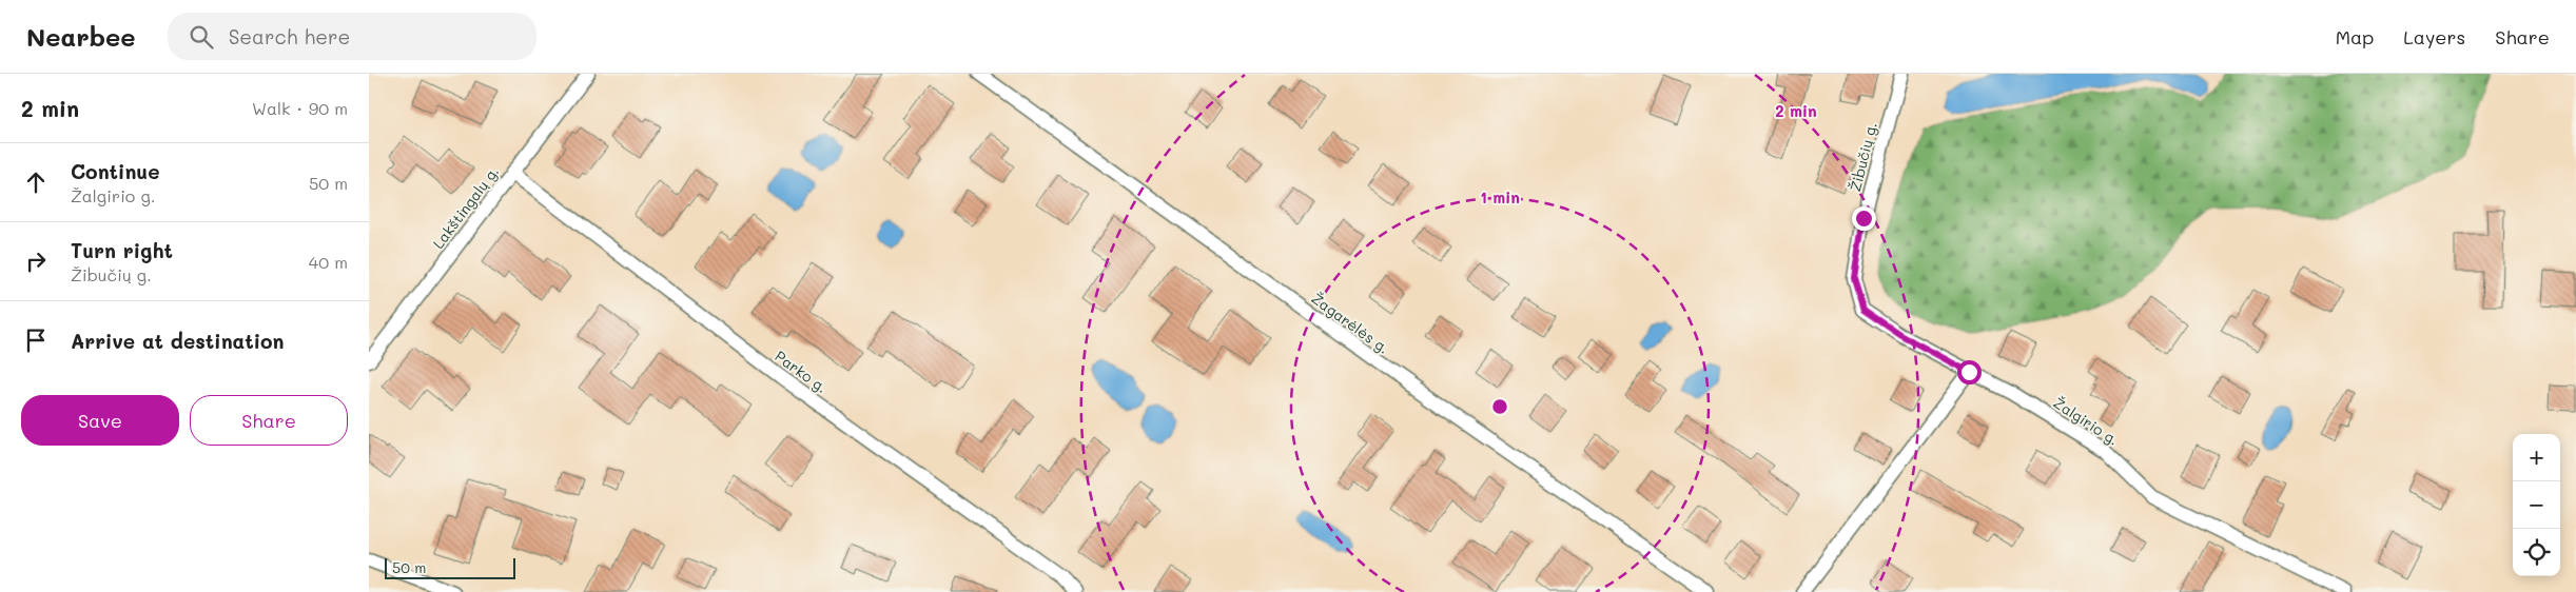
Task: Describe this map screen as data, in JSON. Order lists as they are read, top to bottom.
{
  "streets": {
    "street": [
      "Žibučių g.",
      "Lakštingalų g.",
      "Žagarėlės g.",
      "Parko g.",
      "Žalgirio g."
    ]
  },
  "crossings": [
    ["Žibučių g.", "Žalgirio g."],
    ["Lakštingalų g.", "Parko g."]
  ],
  "scale_bar": "50 m",
  "page": {
    "header": "Nearbee",
    "search": "Search here",
    "nav": ["Map", "Layers", "Share"],
    "heading": ["2 min", "Walk · 90 m"],
    "list": [
      ["Continue", "Žalgirio g.", "50 m"],
      ["Turn right", "Žibučių g.", "40 m"],
      "Arrive at destination"
    ],
    "buttons": ["Save", "Share"],
    "map_buttons": ["+", "−"],
    "scale": "50 m"
  },
  "rings": ["2 min", "1 min"]
}
